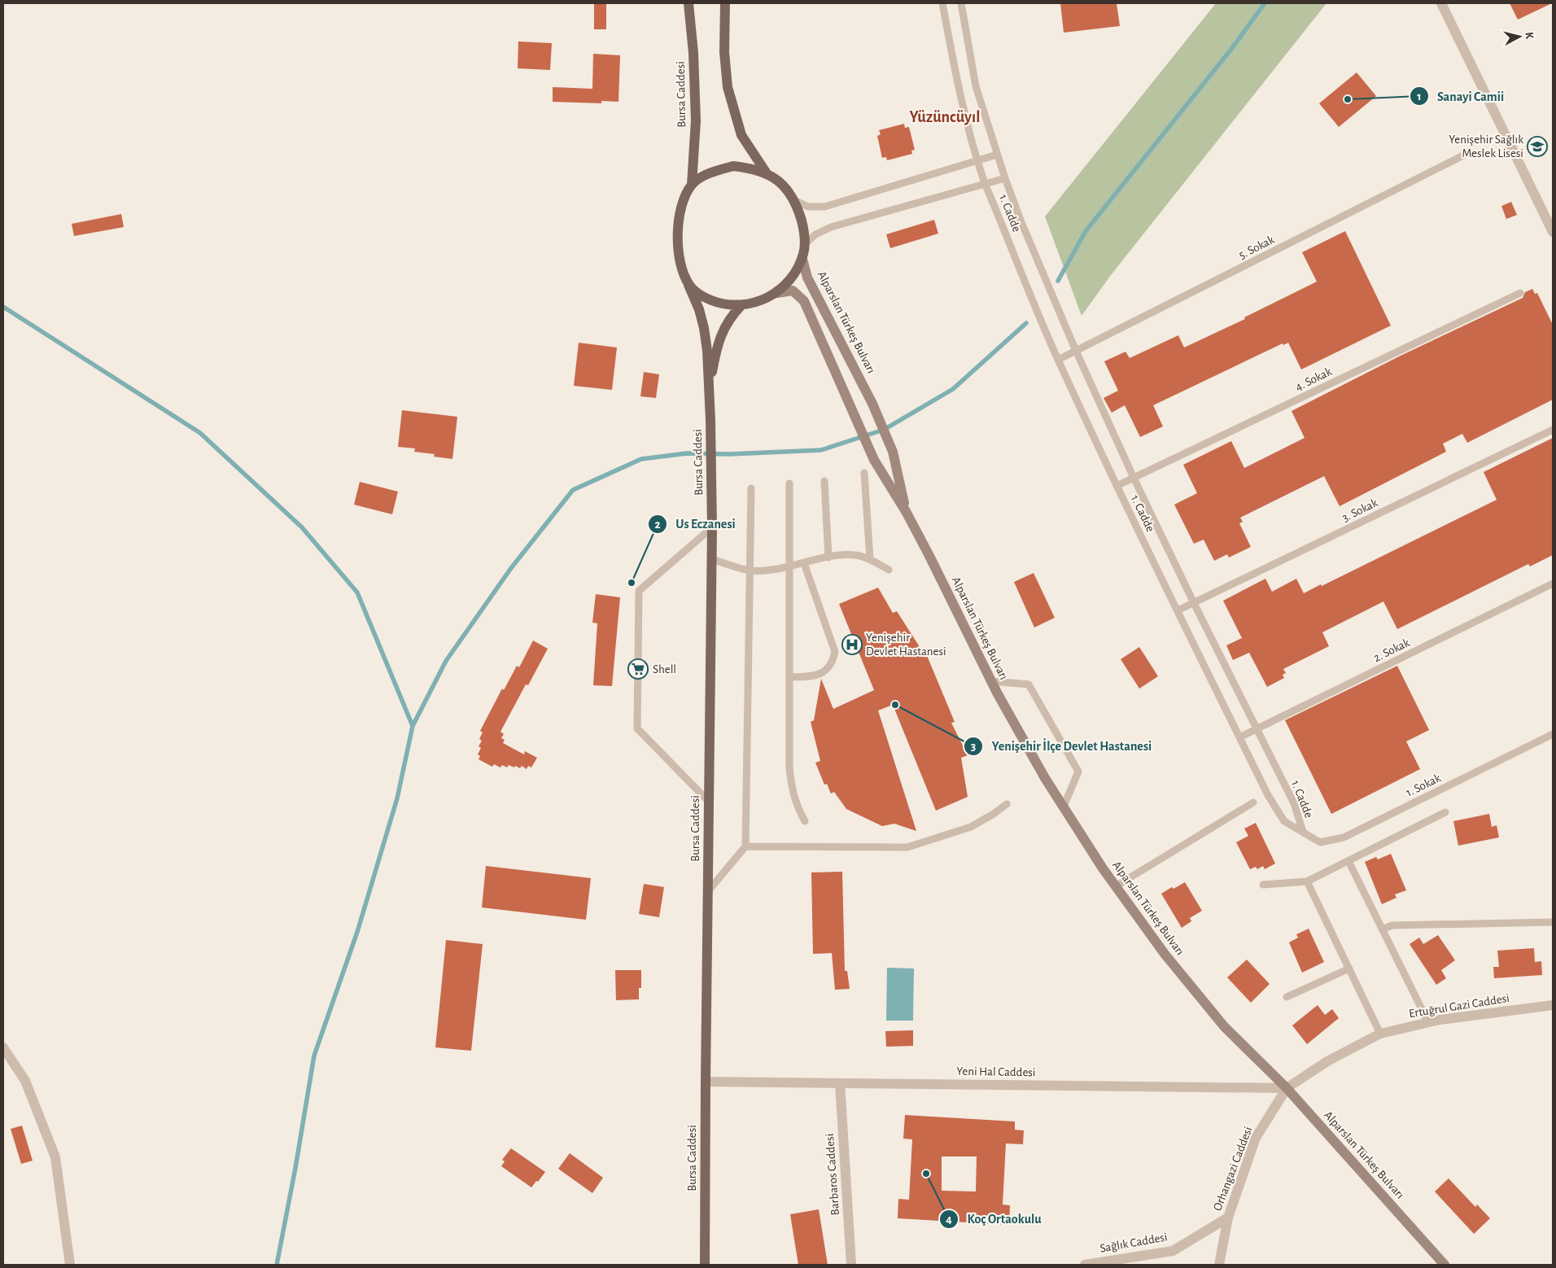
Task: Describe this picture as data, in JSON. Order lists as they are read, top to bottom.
{
  "streets": {
    "main road": ["Bursa Caddesi", "Alparslan Türkeş Bulvarı"],
    "street": [
      "Ertuğrul Gazi Caddesi",
      "Yeni Hal Caddesi",
      "Orhangazi Caddesi",
      "Barbaros Caddesi",
      "Sağlık Caddesi"
    ],
    "lane": [
      "1. Cadde",
      "5. Sokak",
      "4. Sokak",
      "3. Sokak",
      "2. Sokak",
      "1. Sokak"
    ]
  },
  "crossings": [
    ["Bursa Caddesi", "Alparslan Türkeş Bulvarı"],
    ["Bursa Caddesi", "Yeni Hal Caddesi"],
    ["1. Cadde", "5. Sokak"],
    ["1. Cadde", "4. Sokak"],
    ["1. Cadde", "3. Sokak"],
    ["1. Cadde", "2. Sokak"],
    ["1. Cadde", "1. Sokak"],
    ["Alparslan Türkeş Bulvarı", "Ertuğrul Gazi Caddesi"],
    ["Alparslan Türkeş Bulvarı", "Yeni Hal Caddesi"],
    ["Alparslan Türkeş Bulvarı", "Orhangazi Caddesi"],
    ["Ertuğrul Gazi Caddesi", "Yeni Hal Caddesi"],
    ["Ertuğrul Gazi Caddesi", "Orhangazi Caddesi"],
    ["Yeni Hal Caddesi", "Orhangazi Caddesi"],
    ["Yeni Hal Caddesi", "Barbaros Caddesi"],
    ["Orhangazi Caddesi", "Sağlık Caddesi"]
  ],
  "districts": ["Yüzüncüyıl"],
  "places": {
    "other": [
      "Sanayi Camii",
      "Us Eczanesi",
      "Yenişehir İlçe Devlet Hastanesi",
      "Koç Ortaokulu"
    ],
    "school or university": ["Yenişehir Sağlık Meslek Lisesi"],
    "hospital": ["Yenişehir Devlet Hastanesi"],
    "supermarket": ["Shell"]
  },
  "north": "right"
}
